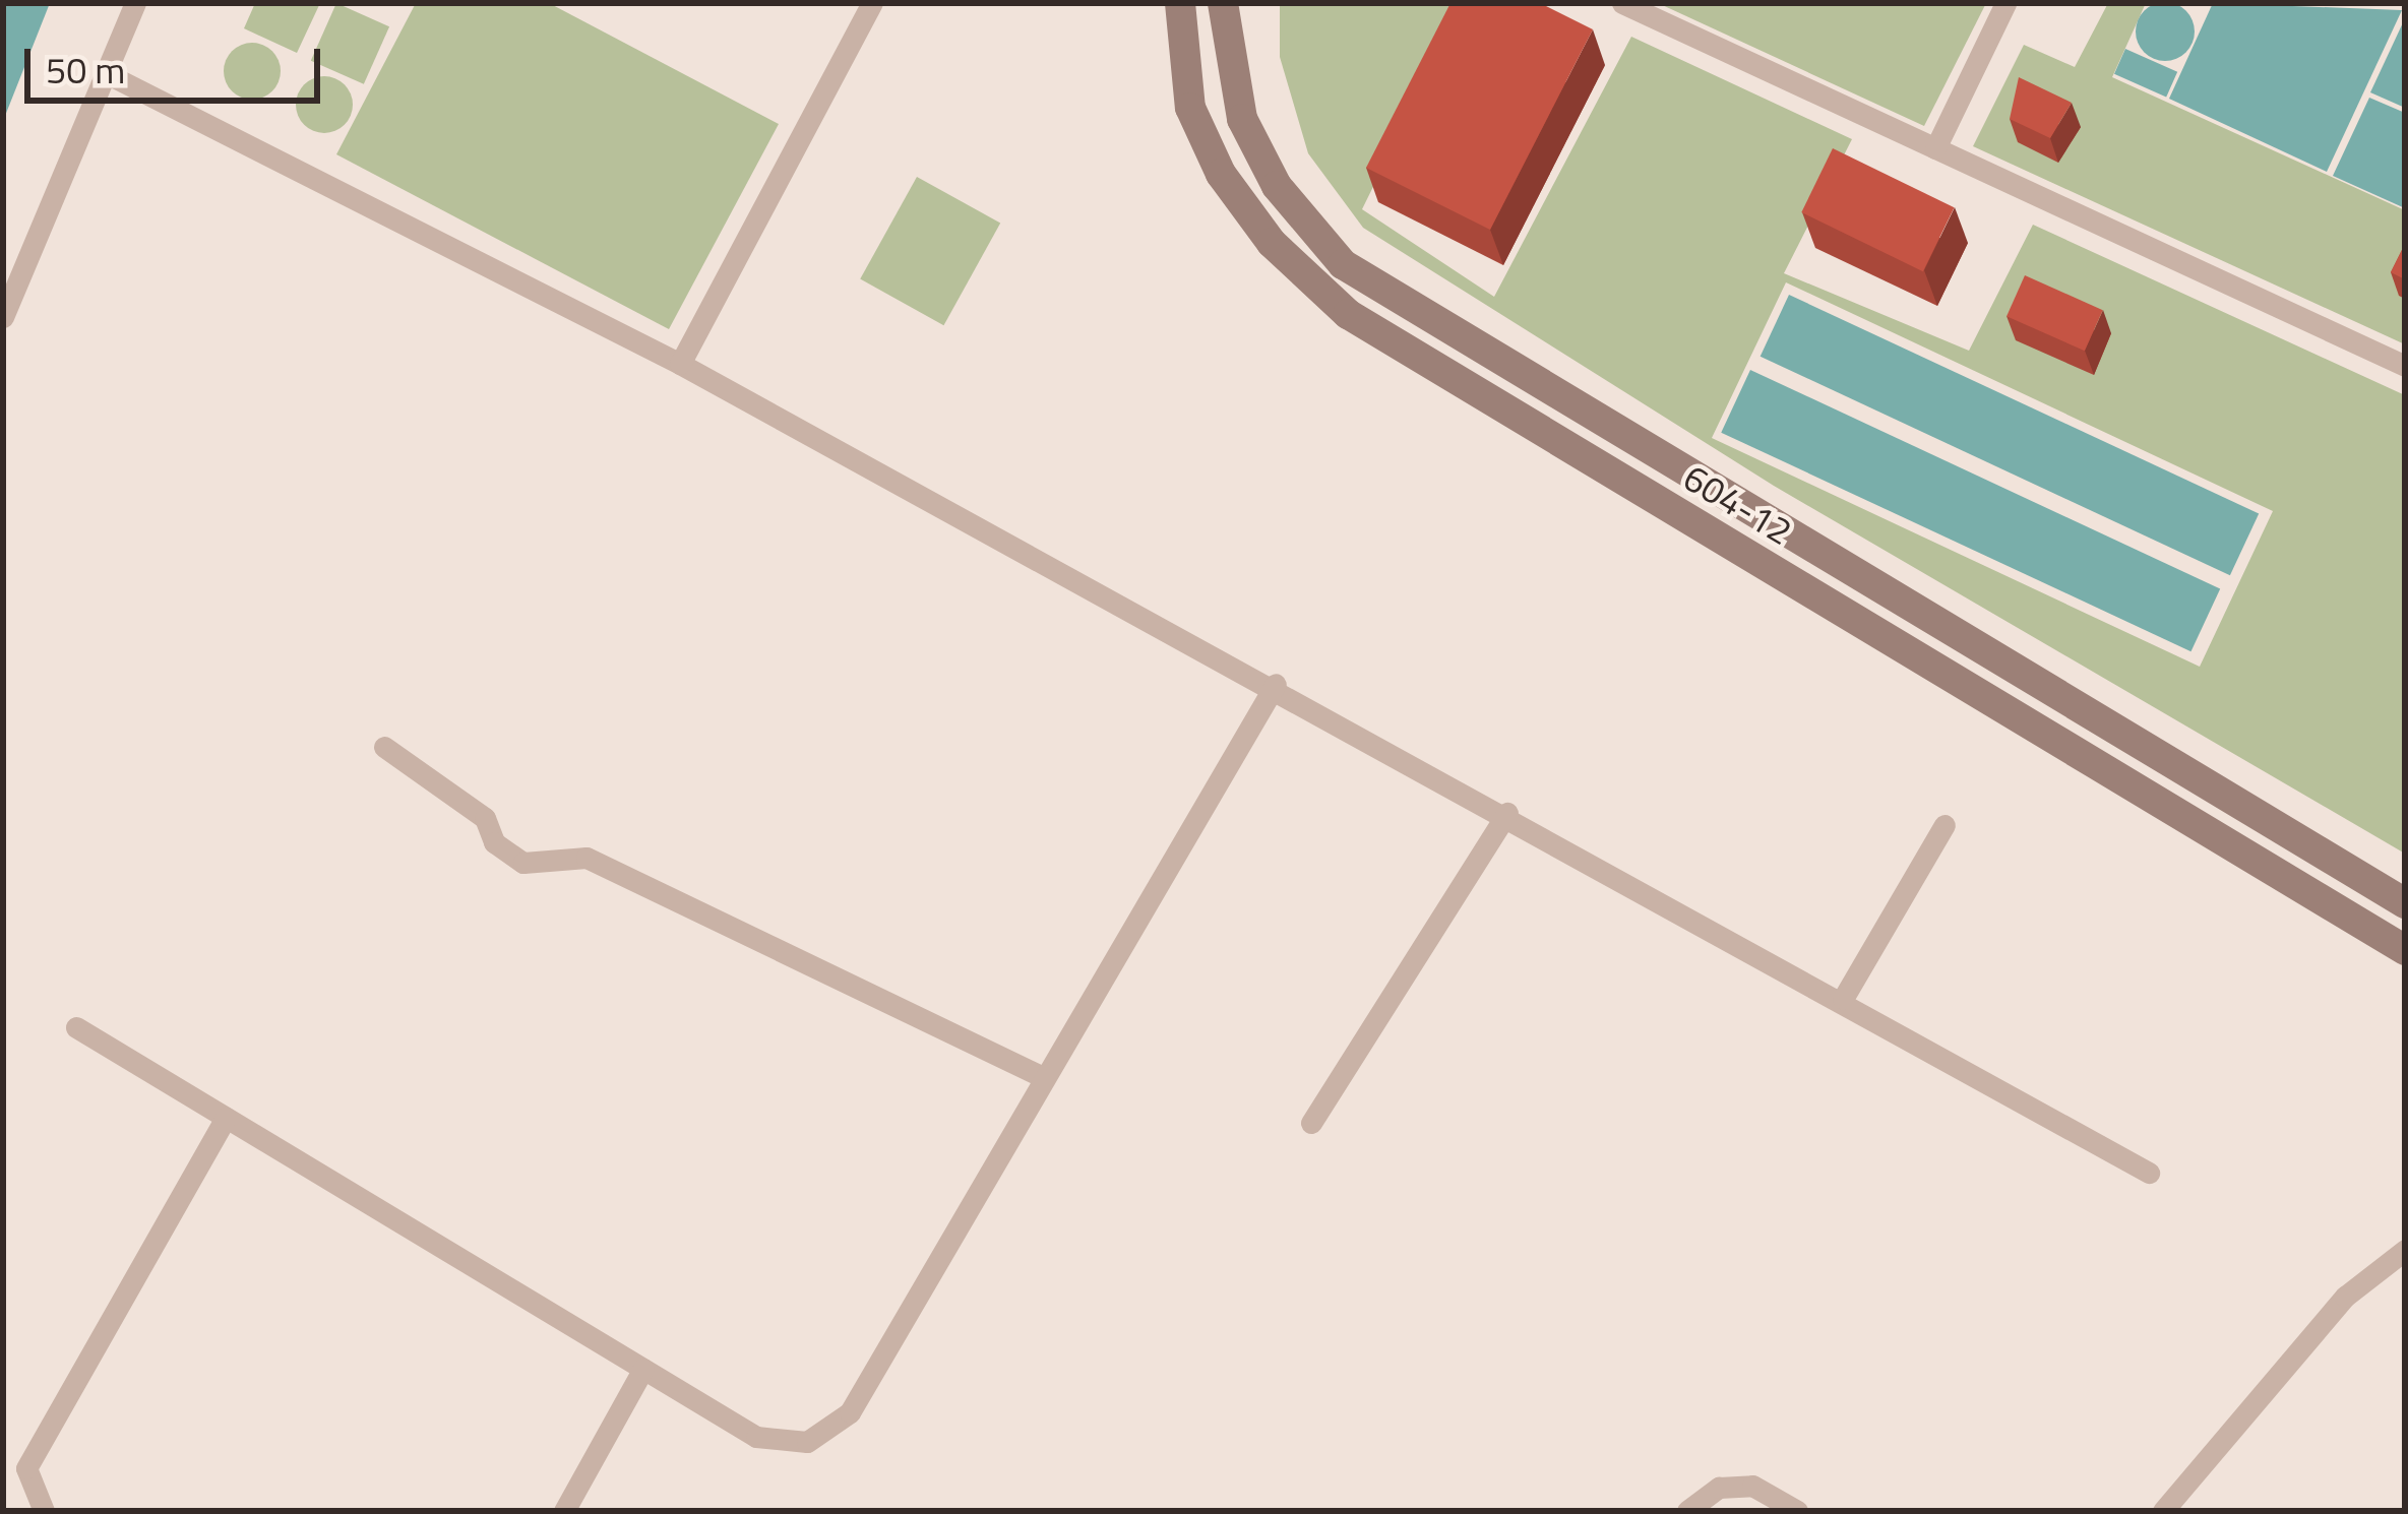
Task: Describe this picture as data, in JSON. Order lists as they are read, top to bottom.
{
  "streets": {
    "main road": ["604-12"]
  },
  "scale_bar": "50 m"
}
